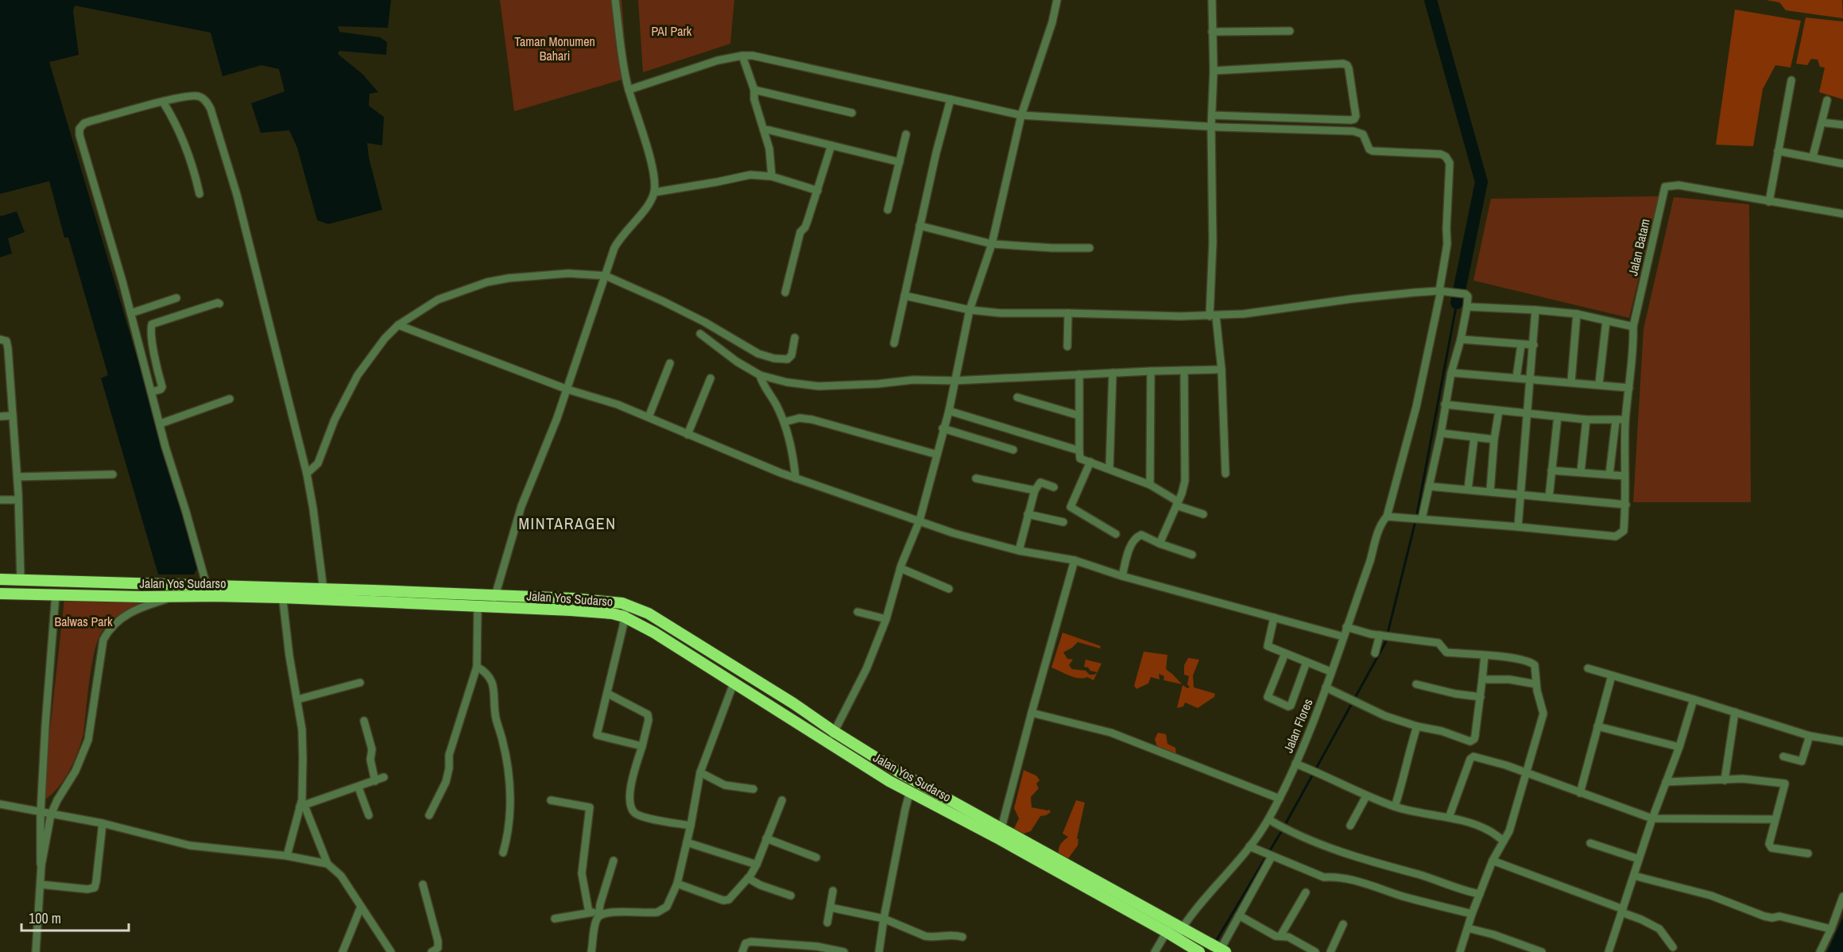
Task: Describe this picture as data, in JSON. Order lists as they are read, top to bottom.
{
  "streets": {
    "highway": ["Jalan Yos Sudarso"],
    "street": ["Jalan Batam", "Jalan Flores"]
  },
  "crossings": [
    ["Jalan Yos Sudarso", "Jalan Flores"]
  ],
  "districts": ["MINTARAGEN"],
  "parks": ["PAI Park", "Taman Monumen Bahari", "Balwas Park"],
  "scale_bar": "100 m"
}
